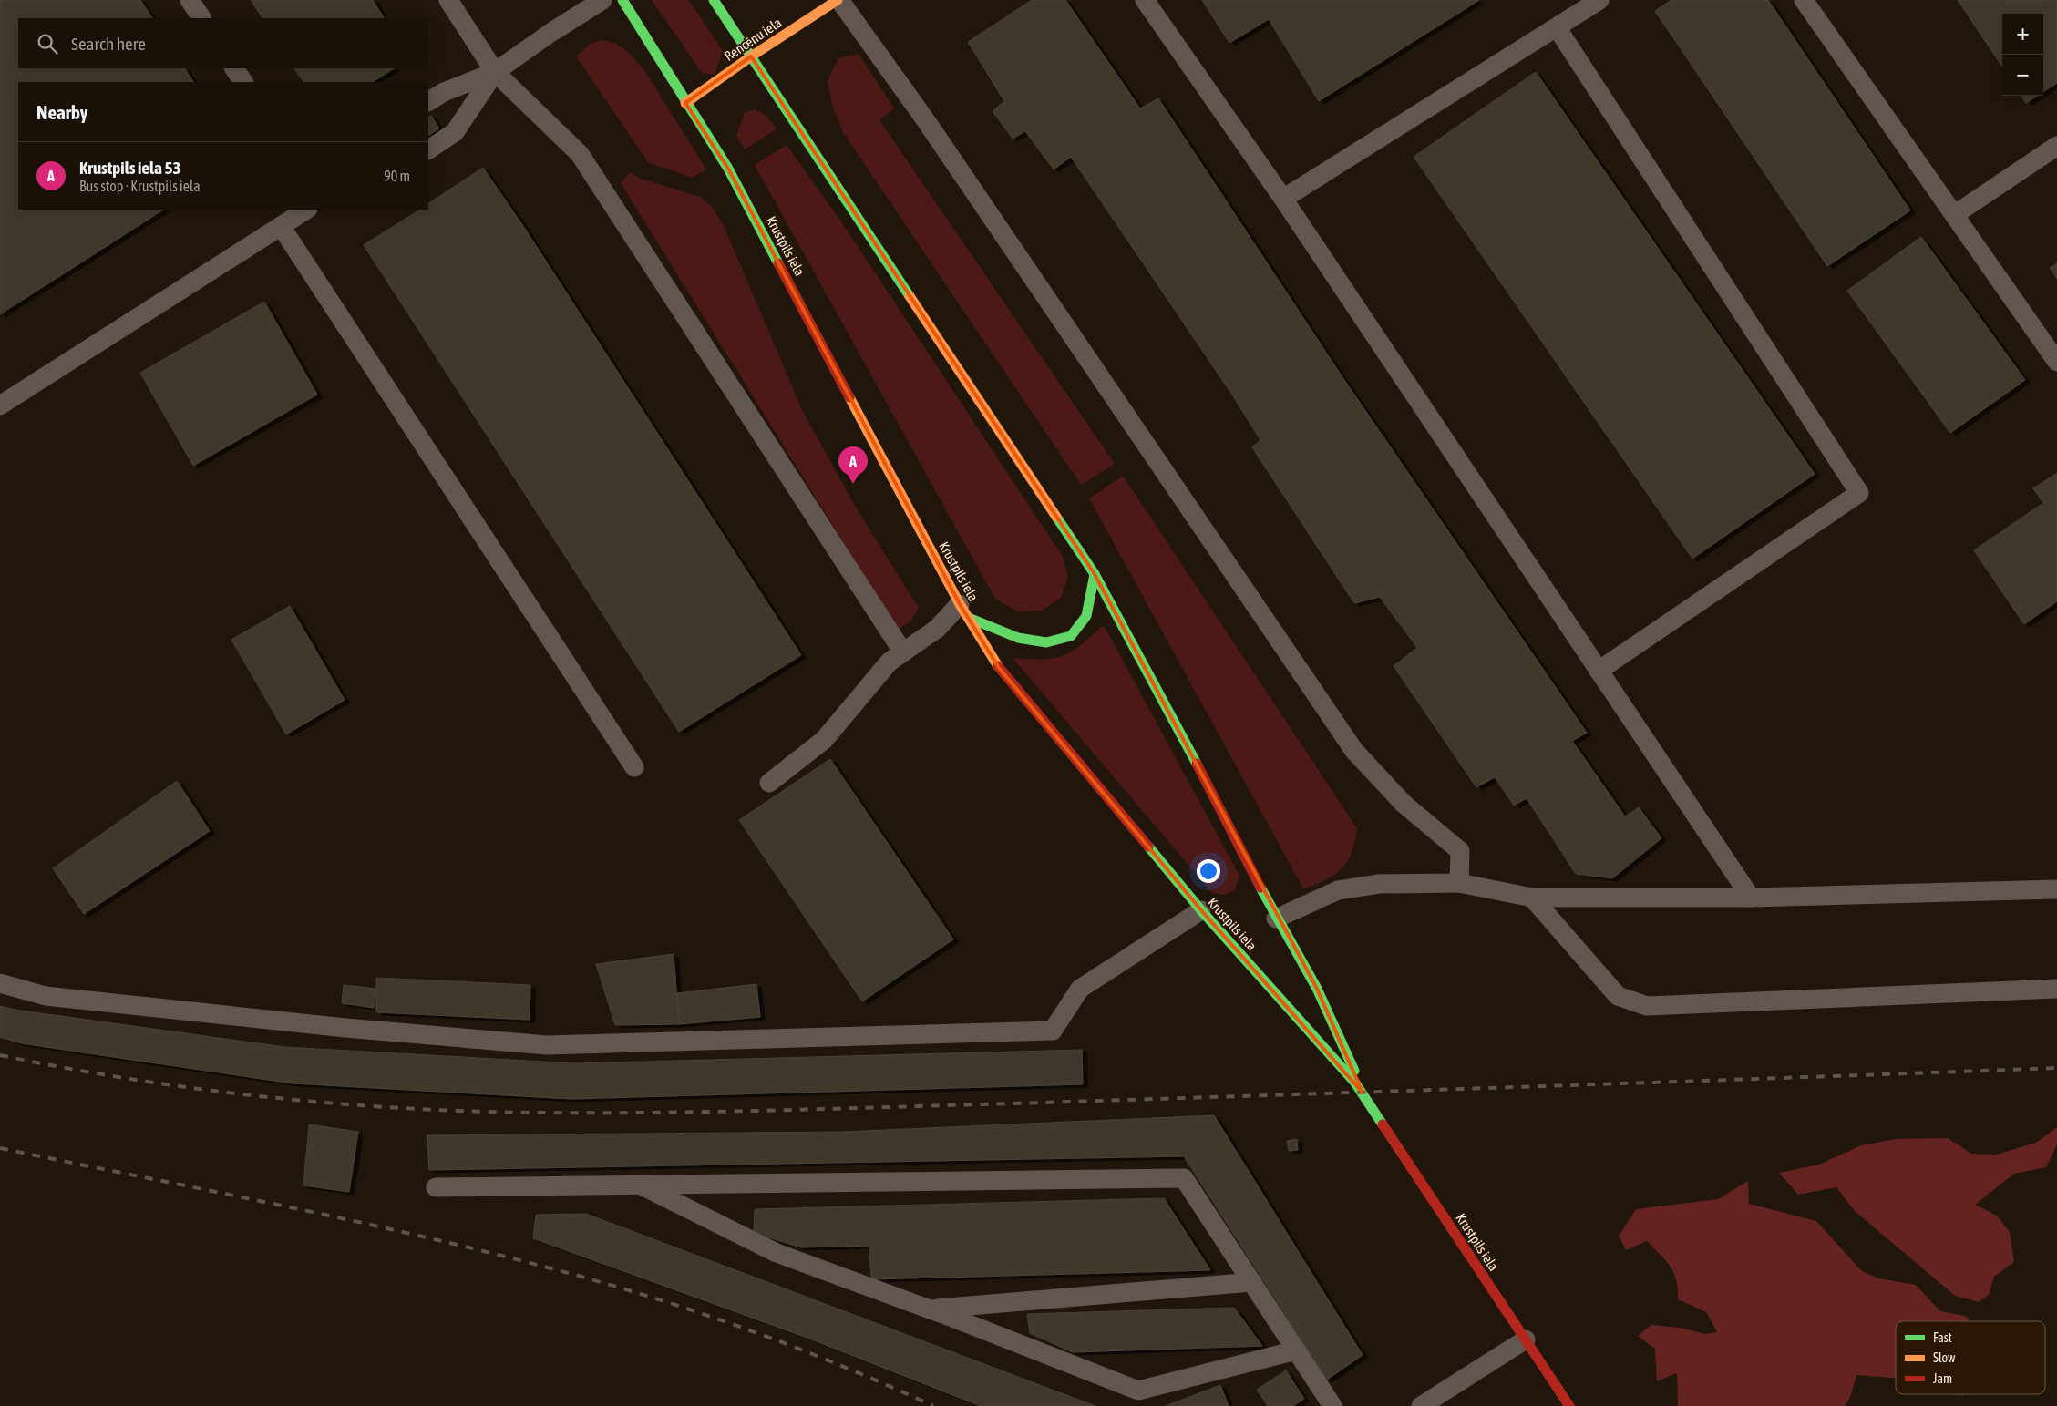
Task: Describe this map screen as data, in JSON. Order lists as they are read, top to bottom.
{
  "streets": {
    "main road": ["Rencēnu iela", "Krustpils iela"]
  },
  "crossings": [
    ["Rencēnu iela", "Krustpils iela"]
  ],
  "legend": ["Fast", "Slow", "Jam"],
  "page": {
    "map_buttons": ["+", "−"],
    "search": "Search here",
    "heading": "Nearby",
    "list": [
      {
        "mark": "A",
        "name": "Krustpils iela 53",
        "note": "Bus stop · Krustpils iela",
        "value": "90 m"
      }
    ],
    "pins": "A"
  }
}
